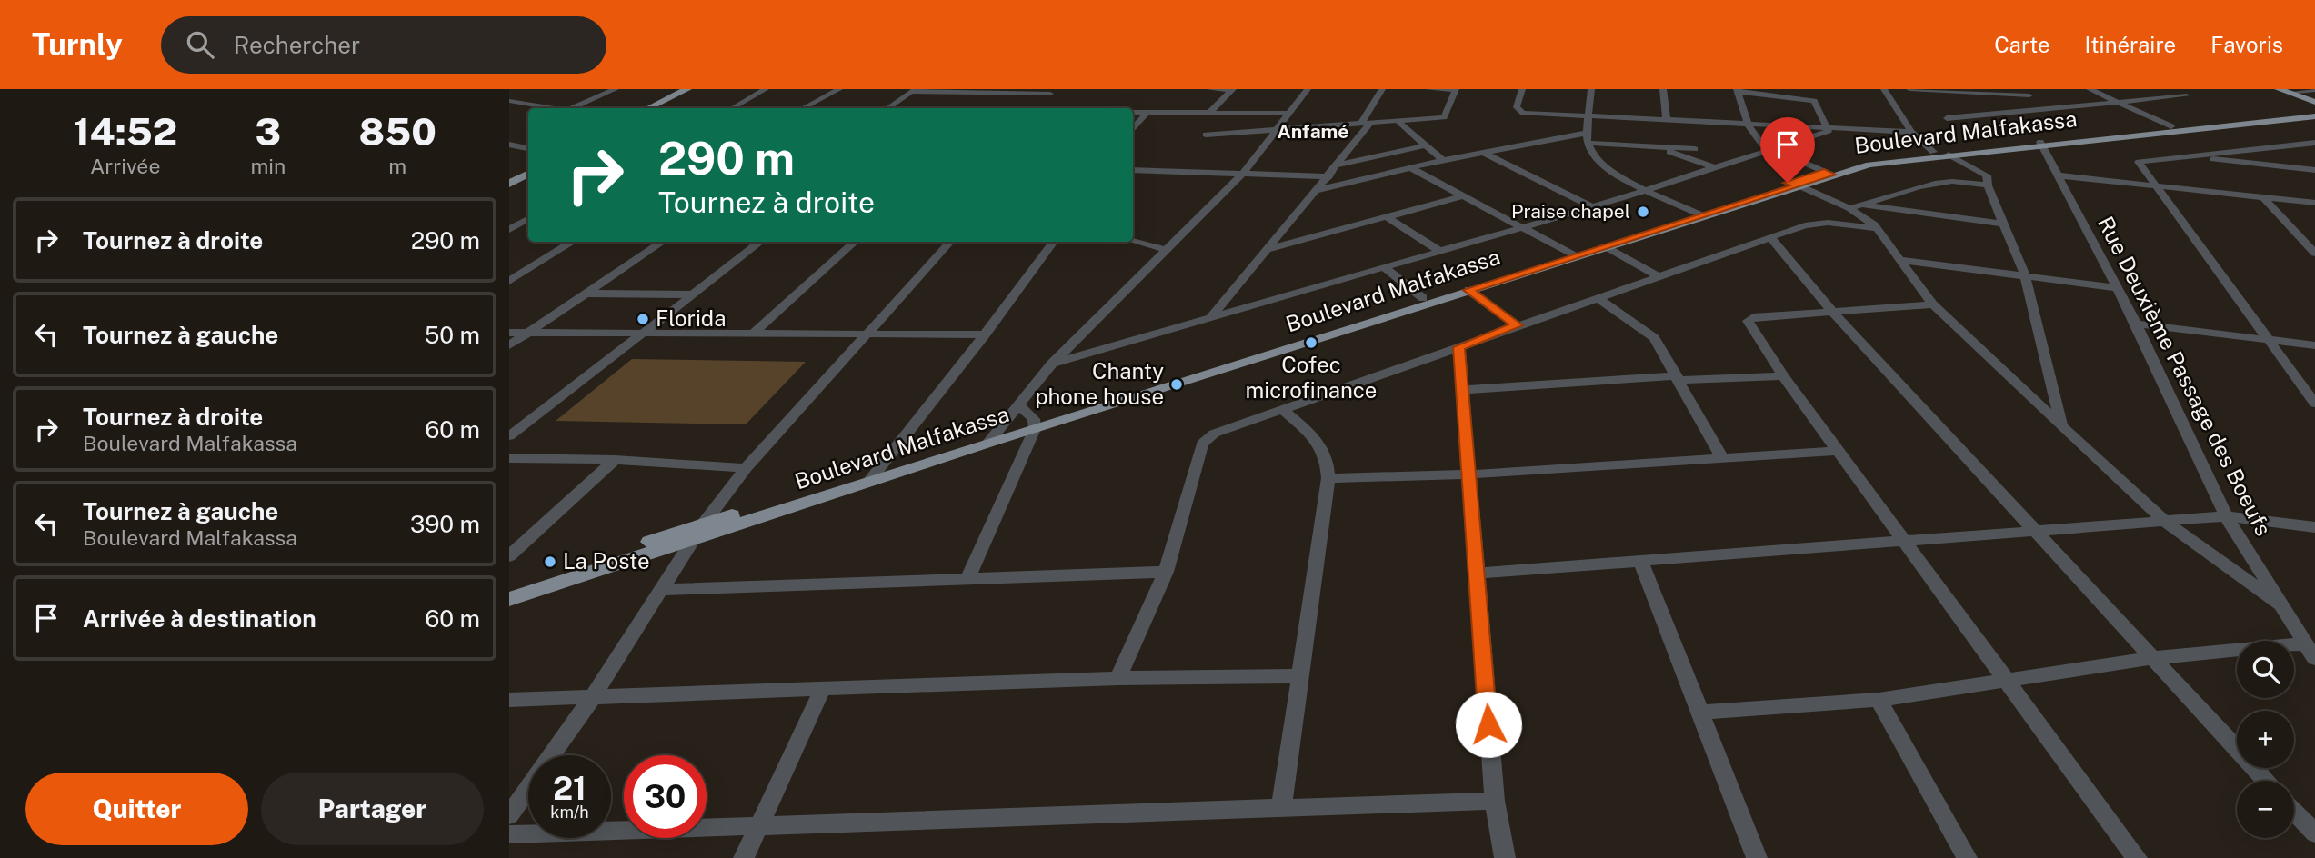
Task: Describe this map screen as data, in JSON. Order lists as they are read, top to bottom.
{
  "streets": {
    "main road": ["Boulevard Malfakassa"],
    "street": ["Rue Deuxième Passage des Boeufs"]
  },
  "crossings": [
    ["Boulevard Malfakassa", "Rue Deuxième Passage des Boeufs"]
  ],
  "districts": ["Anfamé"],
  "places": [
    "Praise chapel",
    "Florida",
    "Cofec microfinance",
    "Chanty phone house",
    "La Poste"
  ],
  "page": {
    "header": "Turnly",
    "search": "Rechercher",
    "nav": ["Carte", "Itinéraire", "Favoris"],
    "eta": [
      "14:52",
      "Arrivée",
      "3",
      "min",
      "850",
      "m"
    ],
    "turn": ["290 m", "Tournez à droite"],
    "list": [
      {
        "name": "Tournez à droite",
        "value": "290 m"
      },
      {
        "name": "Tournez à gauche",
        "value": "50 m"
      },
      {
        "name": "Tournez à droite",
        "note": "Boulevard Malfakassa",
        "value": "60 m"
      },
      {
        "name": "Tournez à gauche",
        "note": "Boulevard Malfakassa",
        "value": "390 m"
      },
      {
        "name": "Arrivée à destination",
        "value": "60 m"
      }
    ],
    "map_buttons": ["+", "−"],
    "speed": "21 km/h",
    "limit": "30",
    "buttons": ["Quitter", "Partager"]
  }
}
